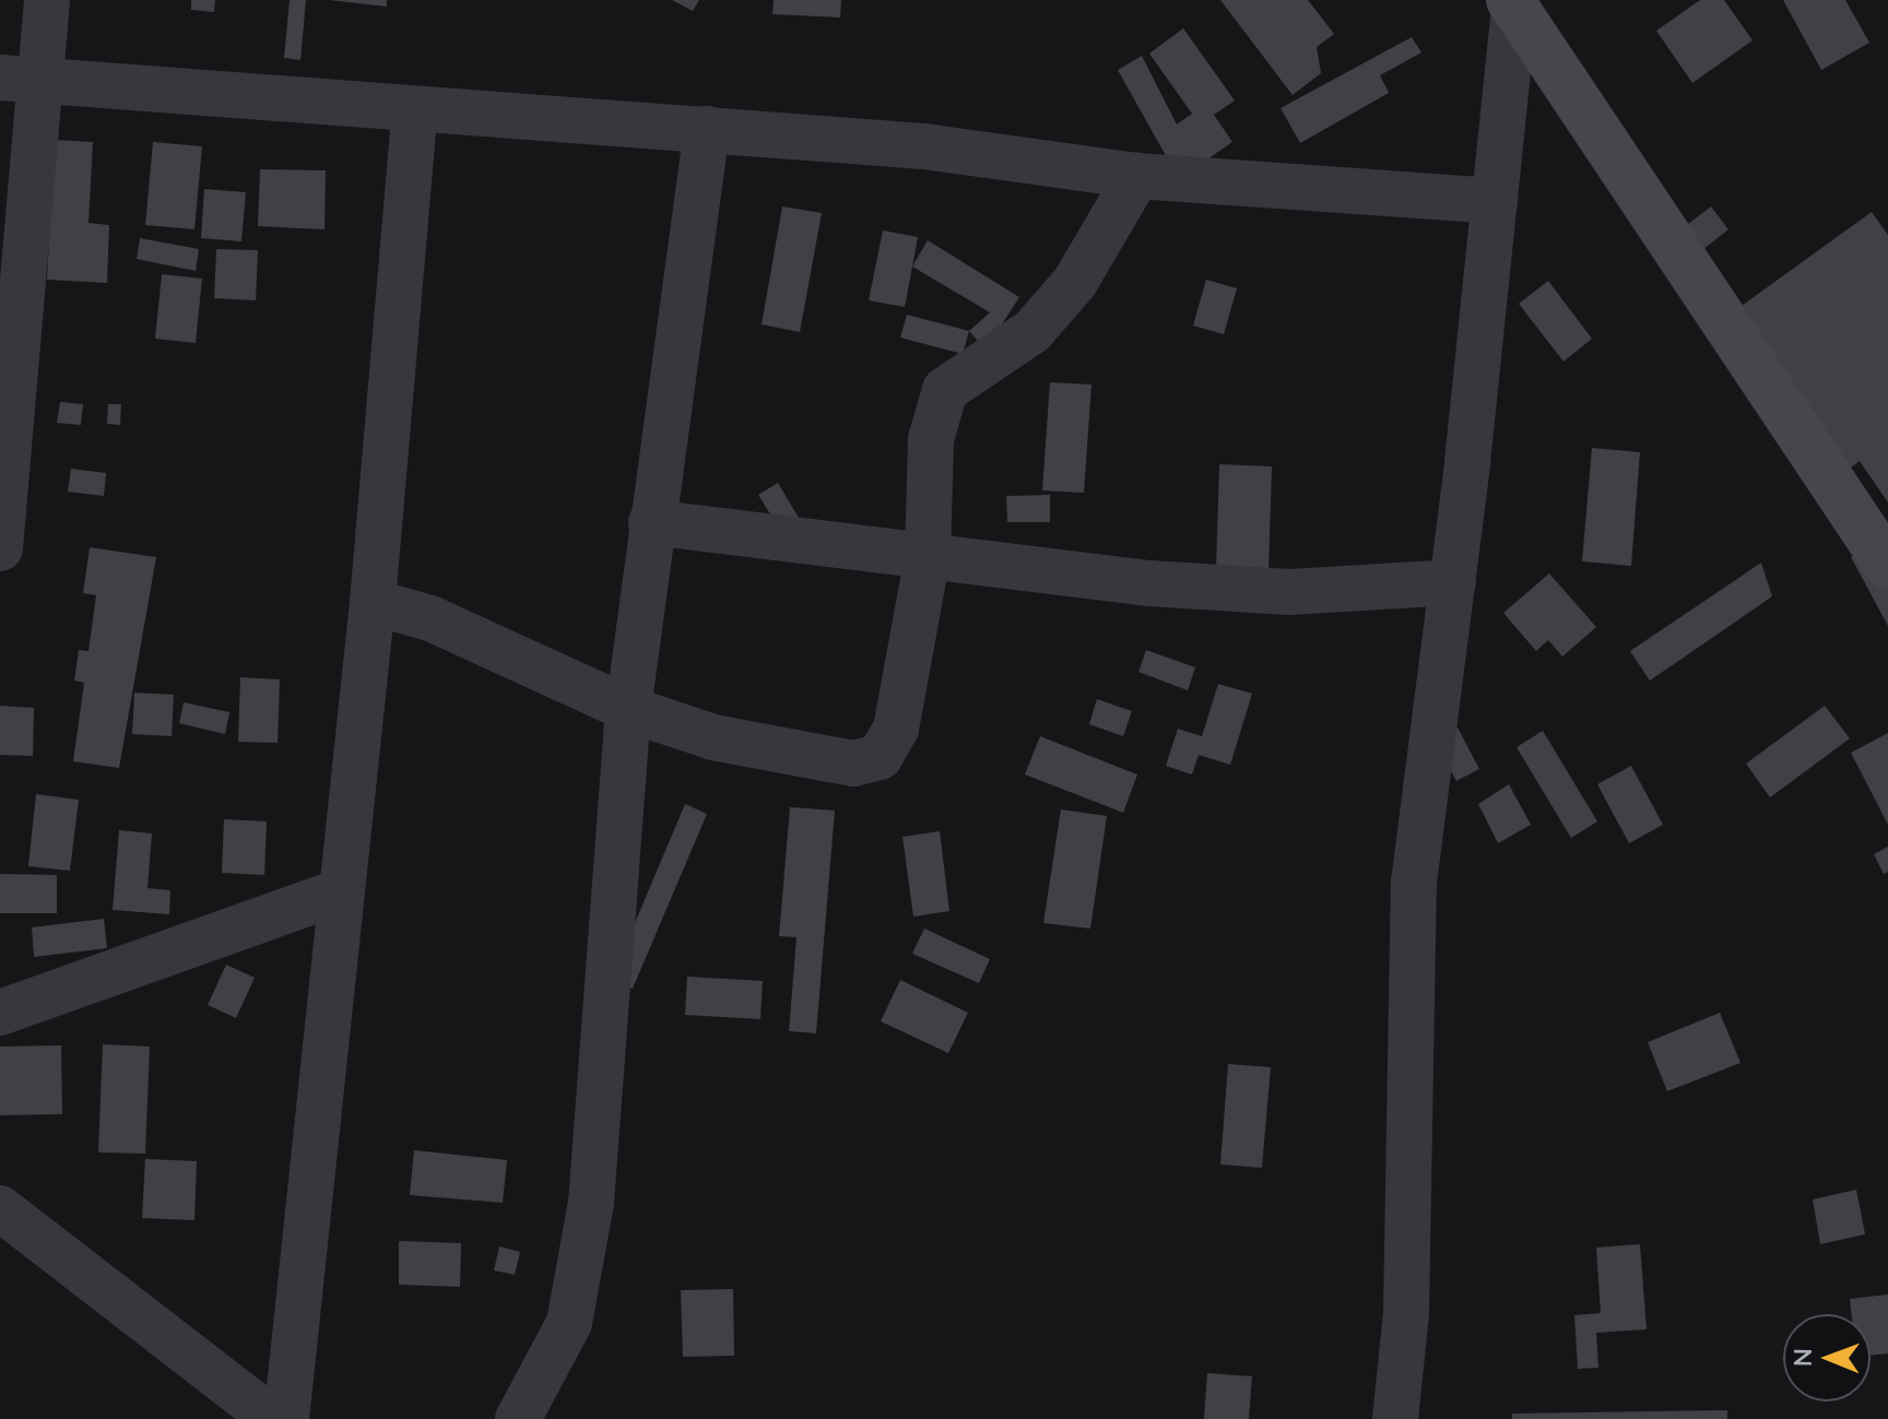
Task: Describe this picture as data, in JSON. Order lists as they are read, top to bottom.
{
  "north": "left"
}
